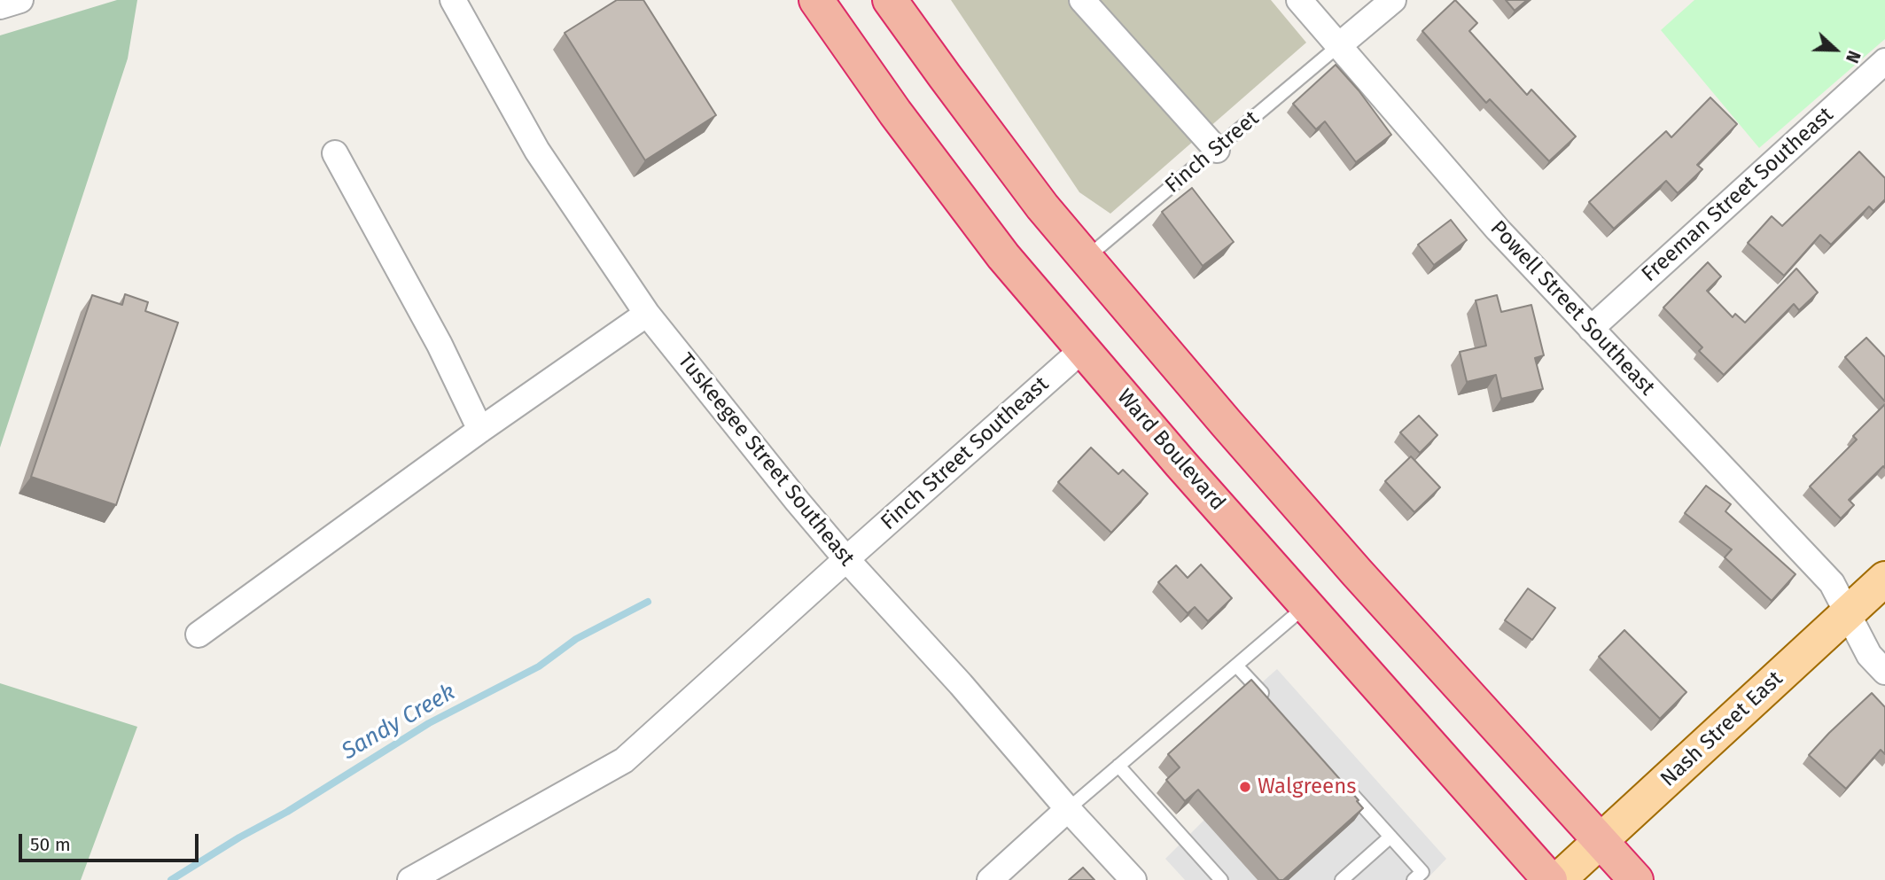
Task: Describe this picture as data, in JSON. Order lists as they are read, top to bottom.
{
  "streets": {
    "highway": ["Ward Boulevard"],
    "main road": ["Nash Street East"],
    "street": [
      "Freeman Street Southeast",
      "Powell Street Southeast",
      "Finch Street Southeast",
      "Tuskeegee Street Southeast"
    ],
    "lane": ["Finch Street"]
  },
  "crossings": [
    ["Finch Street", "Powell Street Southeast"],
    ["Freeman Street Southeast", "Powell Street Southeast"],
    ["Powell Street Southeast", "Nash Street East"],
    ["Ward Boulevard", "Finch Street Southeast"],
    ["Finch Street Southeast", "Tuskeegee Street Southeast"]
  ],
  "water": ["Sandy Creek"],
  "places": ["Walgreens"],
  "scale_bar": "50 m",
  "north": "right"
}
